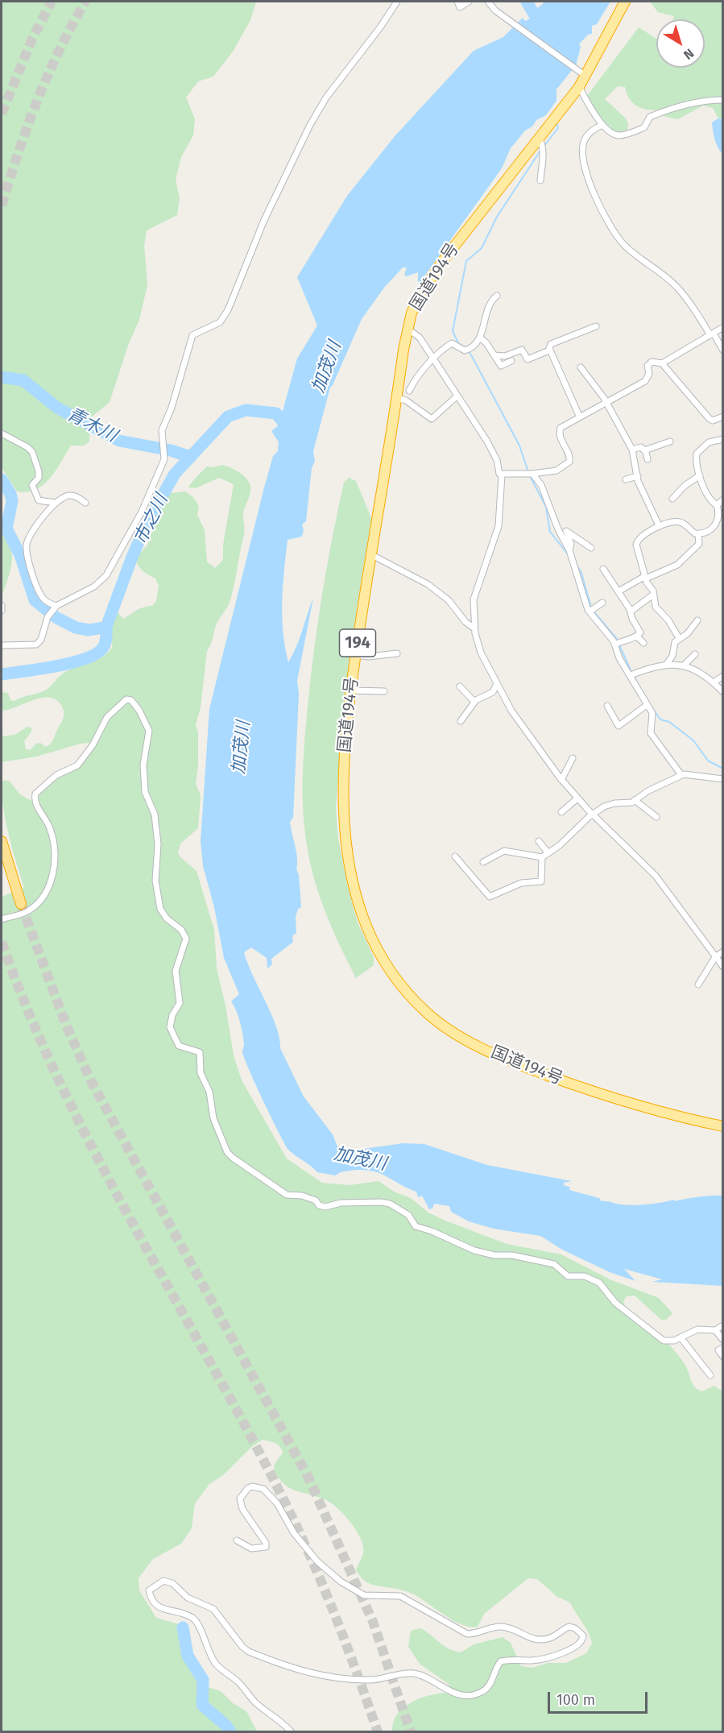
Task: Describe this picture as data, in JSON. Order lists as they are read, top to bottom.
{
  "streets": {
    "highway": ["国道194号", "194"]
  },
  "water": ["加茂川", "青木川", "市之川"],
  "scale_bar": "100 m",
  "north": "bottom right"
}
